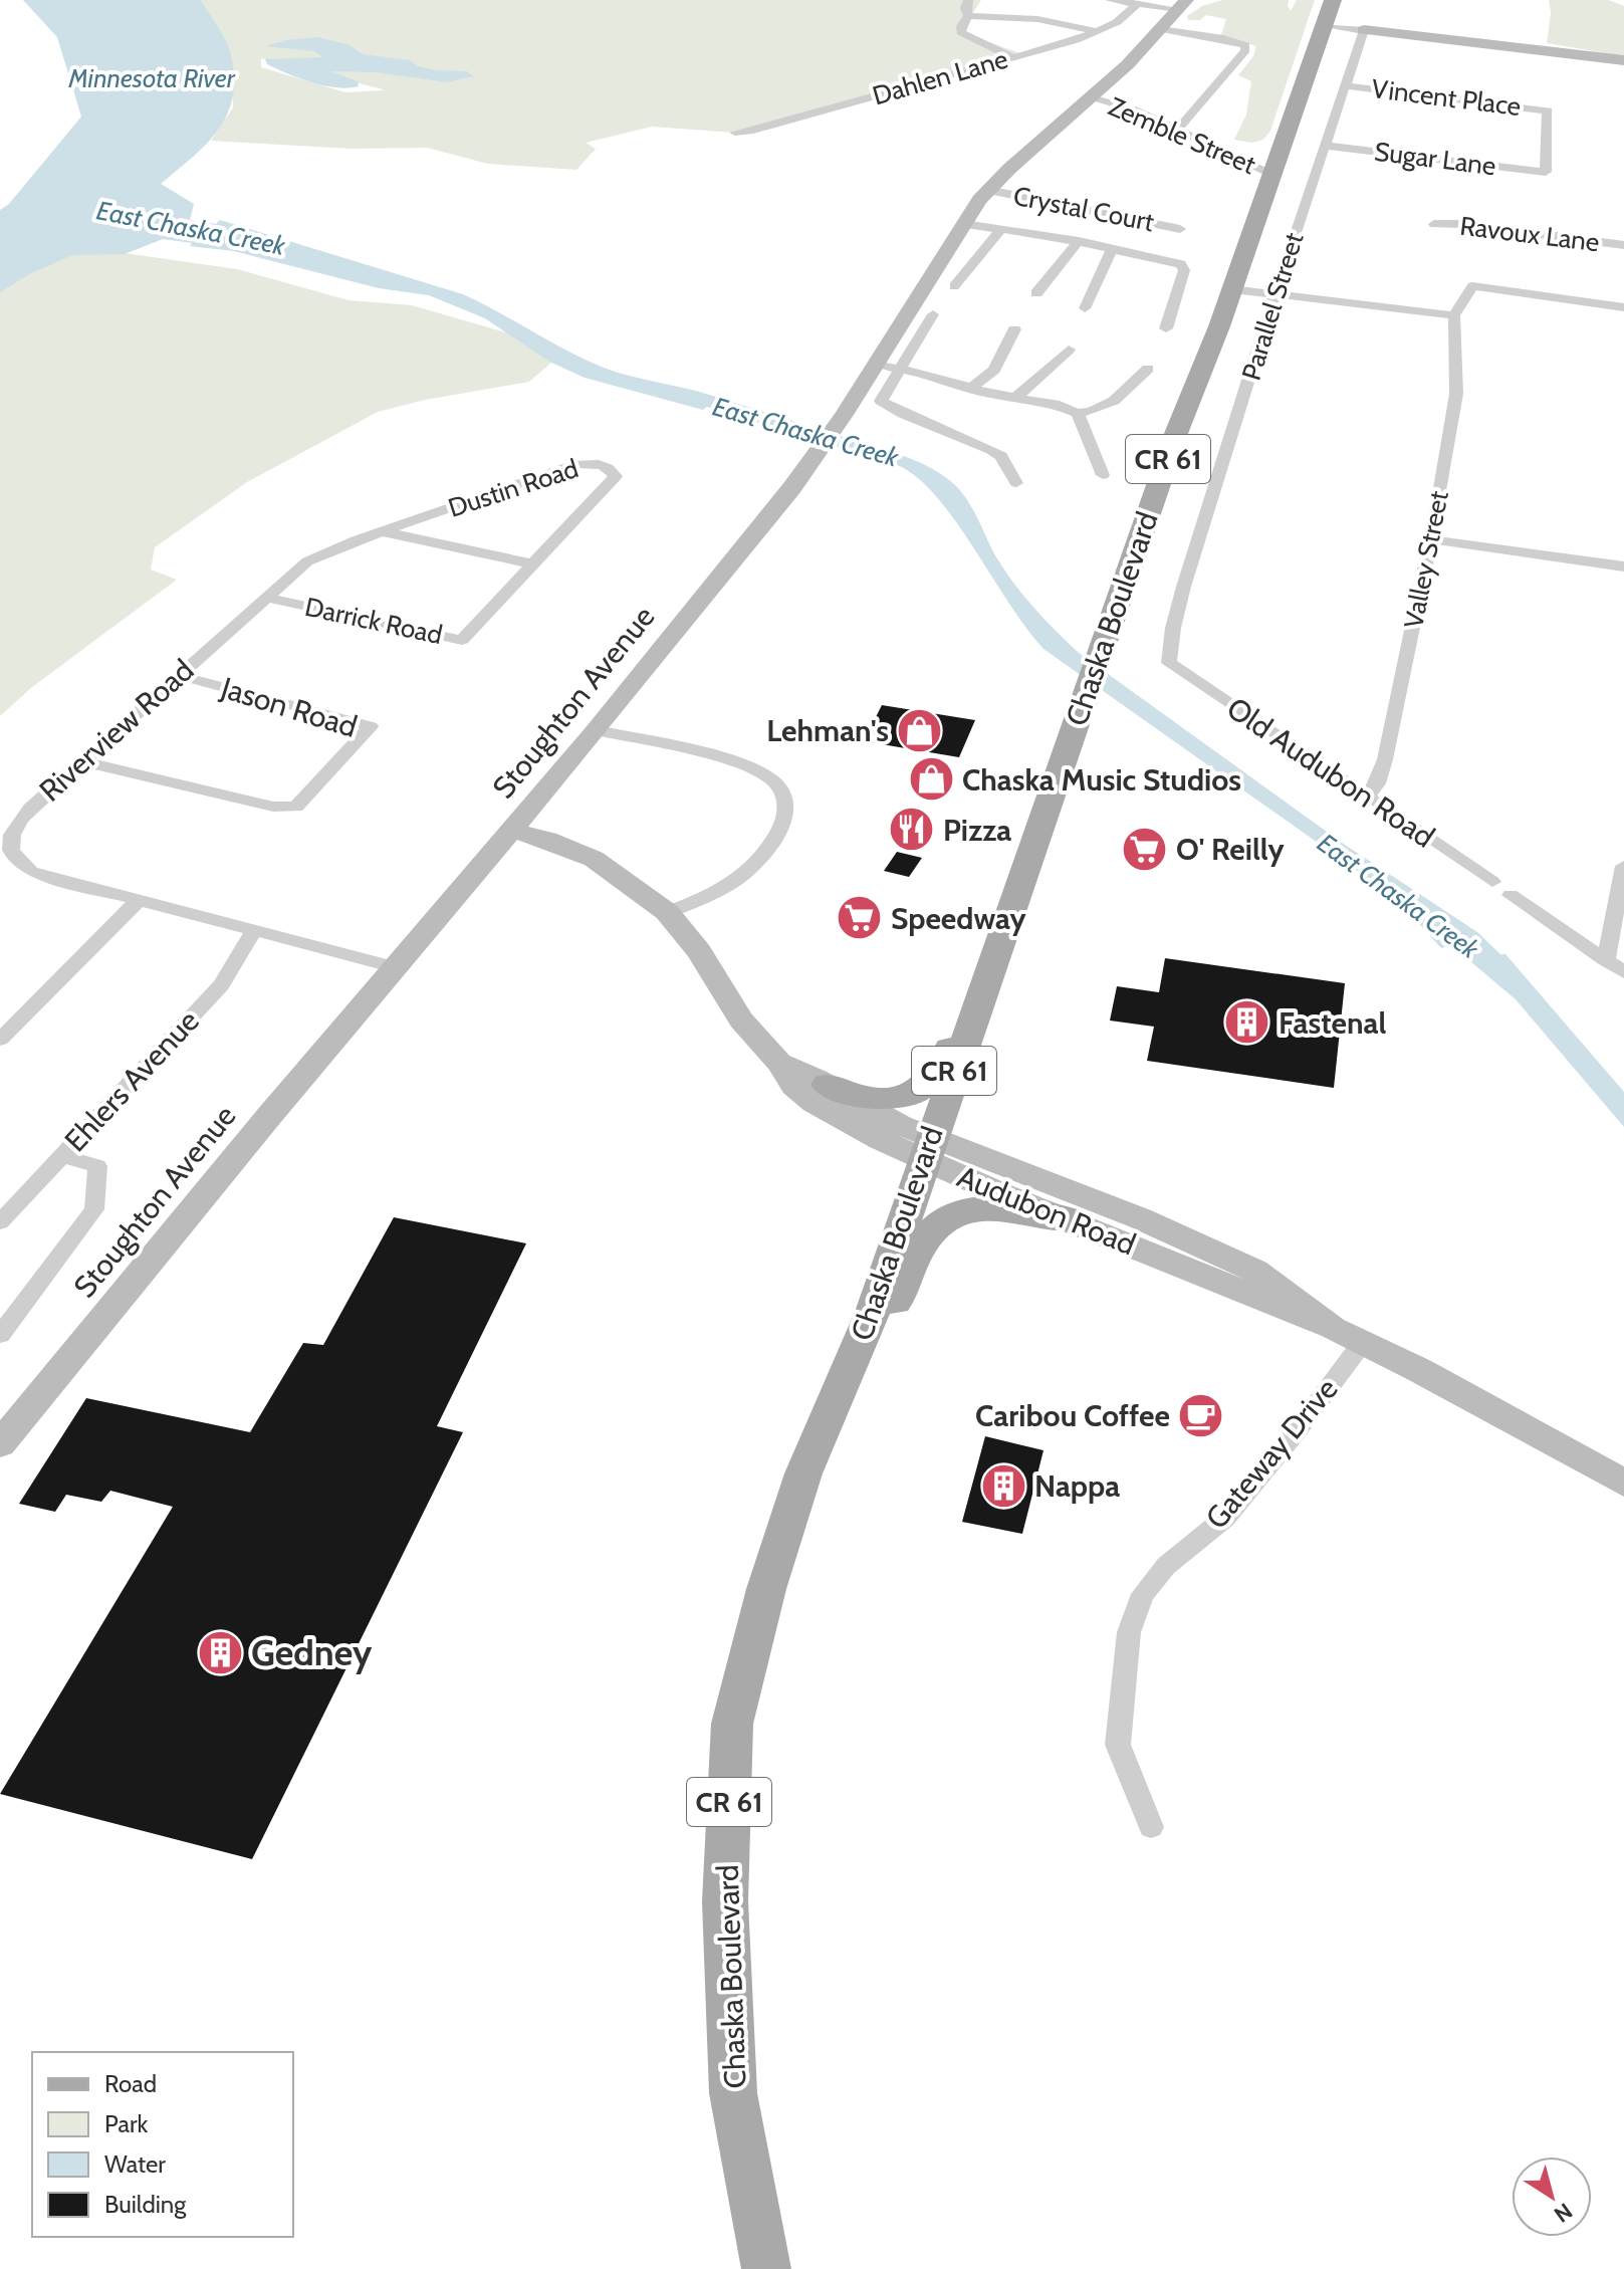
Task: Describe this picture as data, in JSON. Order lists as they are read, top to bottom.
{
  "streets": {
    "main road": ["CR 61", "Chaska Boulevard"],
    "street": [
      "Dahlen Lane",
      "Vincent Place",
      "Zemble Street",
      "Sugar Lane",
      "Crystal Court",
      "Ravoux Lane",
      "Parallel Street",
      "Dustin Road",
      "Valley Street",
      "Darrick Road",
      "Stoughton Avenue",
      "Jason Road",
      "Riverview Road",
      "Old Audubon Road",
      "Ehlers Avenue",
      "Audubon Road",
      "Gateway Drive"
    ]
  },
  "crossings": [
    ["Vincent Place", "Sugar Lane"],
    ["Vincent Place", "Parallel Street"],
    ["Zemble Street", "Chaska Boulevard"],
    ["Zemble Street", "Stoughton Avenue"],
    ["Sugar Lane", "Parallel Street"],
    ["Crystal Court", "Stoughton Avenue"],
    ["Parallel Street", "Old Audubon Road"],
    ["Dustin Road", "Darrick Road"],
    ["Dustin Road", "Riverview Road"],
    ["Valley Street", "Old Audubon Road"],
    ["Chaska Boulevard", "Audubon Road"],
    ["Darrick Road", "Riverview Road"],
    ["Stoughton Avenue", "Riverview Road"],
    ["Stoughton Avenue", "Audubon Road"],
    ["Jason Road", "Riverview Road"],
    ["Riverview Road", "Ehlers Avenue"],
    ["Audubon Road", "Gateway Drive"]
  ],
  "water": ["Minnesota River", "East Chaska Creek"],
  "places": {
    "shop": ["Lehman's", "Chaska Music Studios"],
    "restaurant": ["Pizza"],
    "supermarket": ["O' Reilly", "Speedway"],
    "building": ["Fastenal", "Nappa", "Gedney"],
    "cafe": ["Caribou Coffee"]
  },
  "legend": [
    "Road",
    "Park",
    "Water",
    "Building"
  ],
  "north": "bottom right"
}
